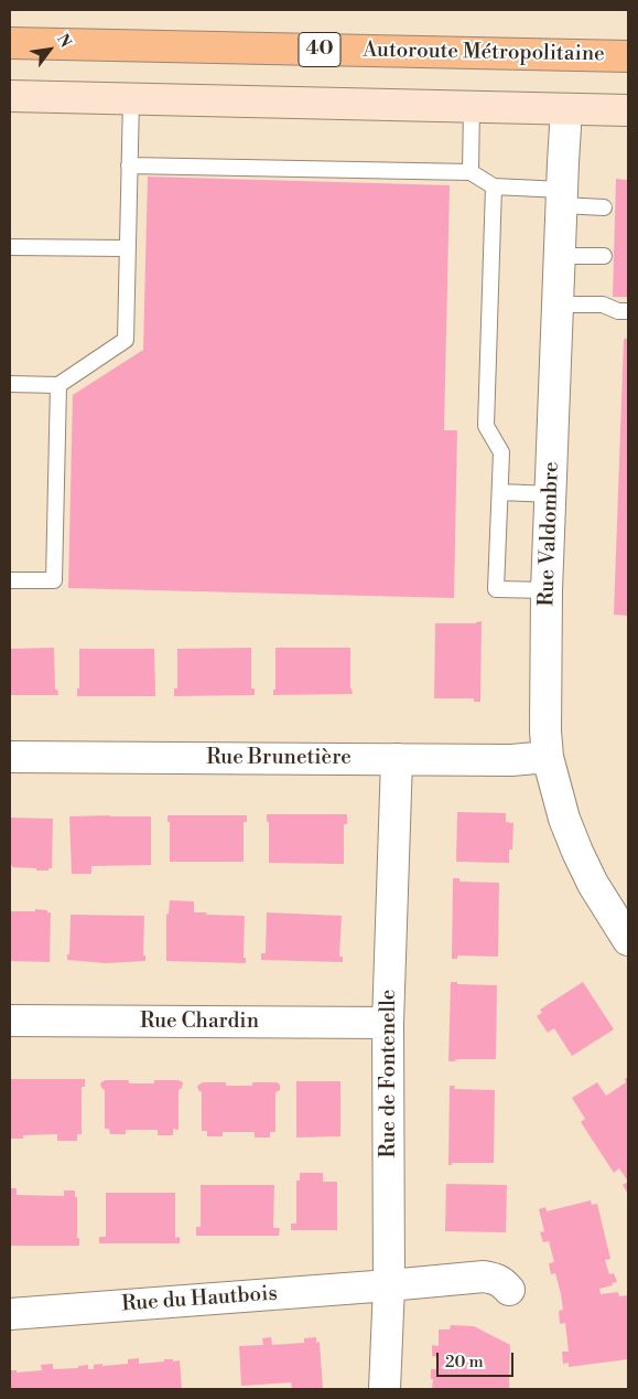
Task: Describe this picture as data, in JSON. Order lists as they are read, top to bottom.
{
  "streets": {
    "highway": ["40", "Autoroute Métropolitaine"],
    "street": [
      "Rue Valdombre",
      "Rue Brunetière",
      "Rue Chardin",
      "Rue de Fontenelle",
      "Rue du Hautbois"
    ]
  },
  "crossings": [
    ["Rue Valdombre", "Rue Brunetière"],
    ["Rue Brunetière", "Rue de Fontenelle"],
    ["Rue Chardin", "Rue de Fontenelle"],
    ["Rue de Fontenelle", "Rue du Hautbois"]
  ],
  "scale_bar": "20 m",
  "north": "top right"
}
